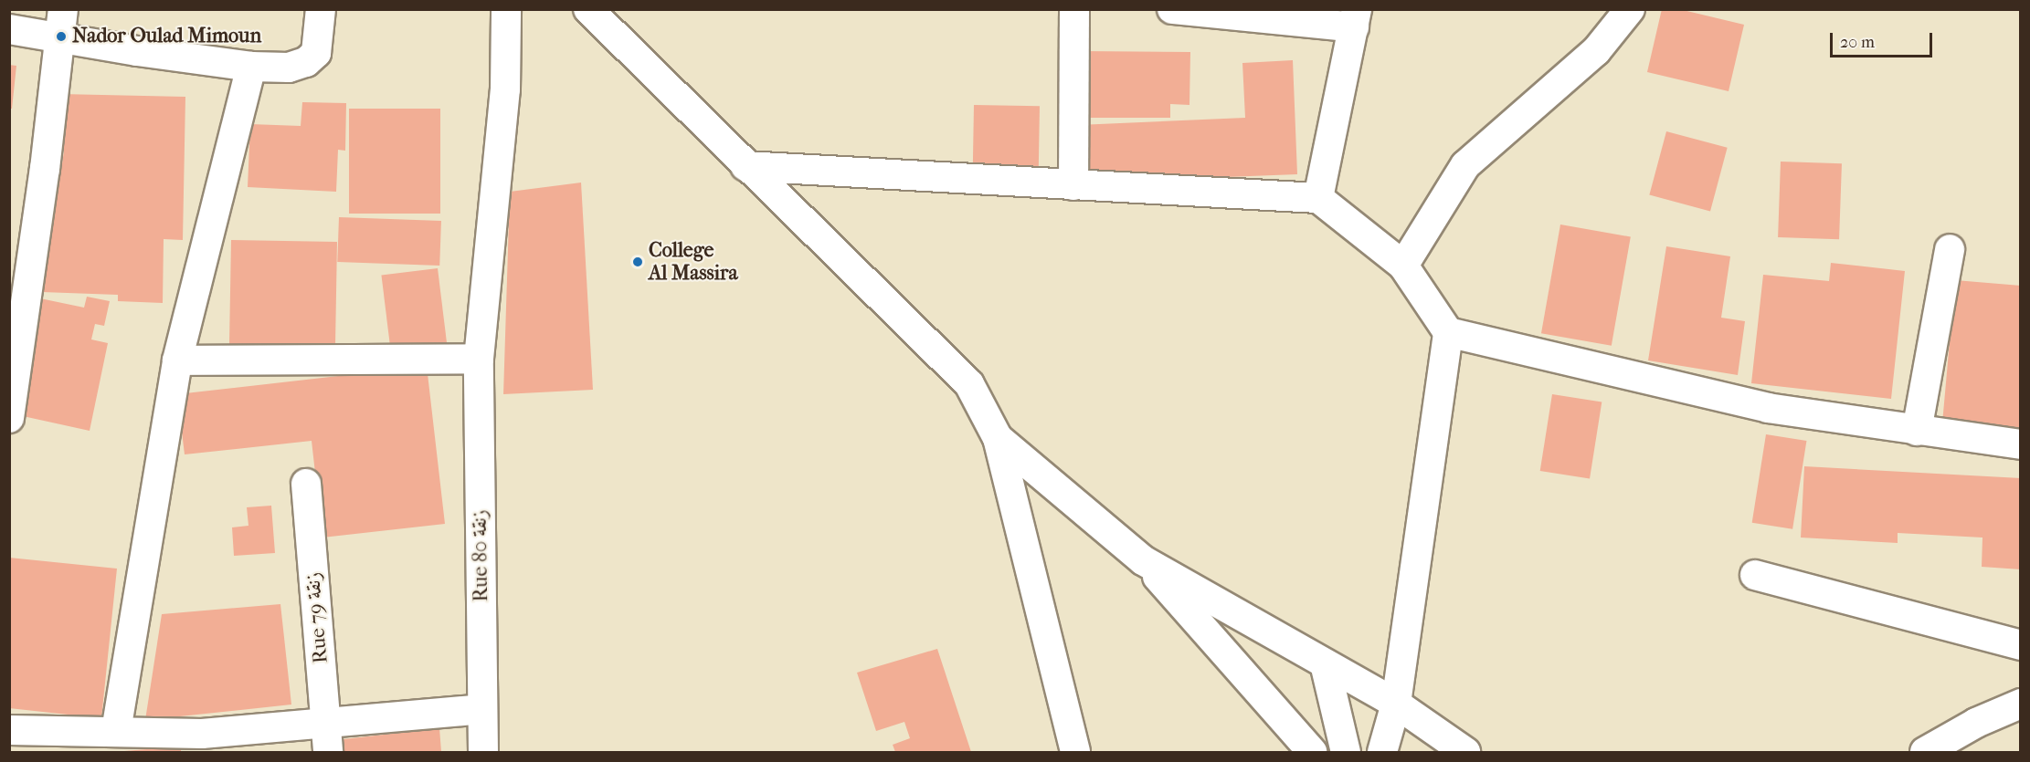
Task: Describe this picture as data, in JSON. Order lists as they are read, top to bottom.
{
  "streets": {
    "street": ["Rue 80 زنقة", "Rue 79 زنقة"]
  },
  "places": ["Nador Oulad Mimoun", "College Al Massira"],
  "scale_bar": "20 m"
}
